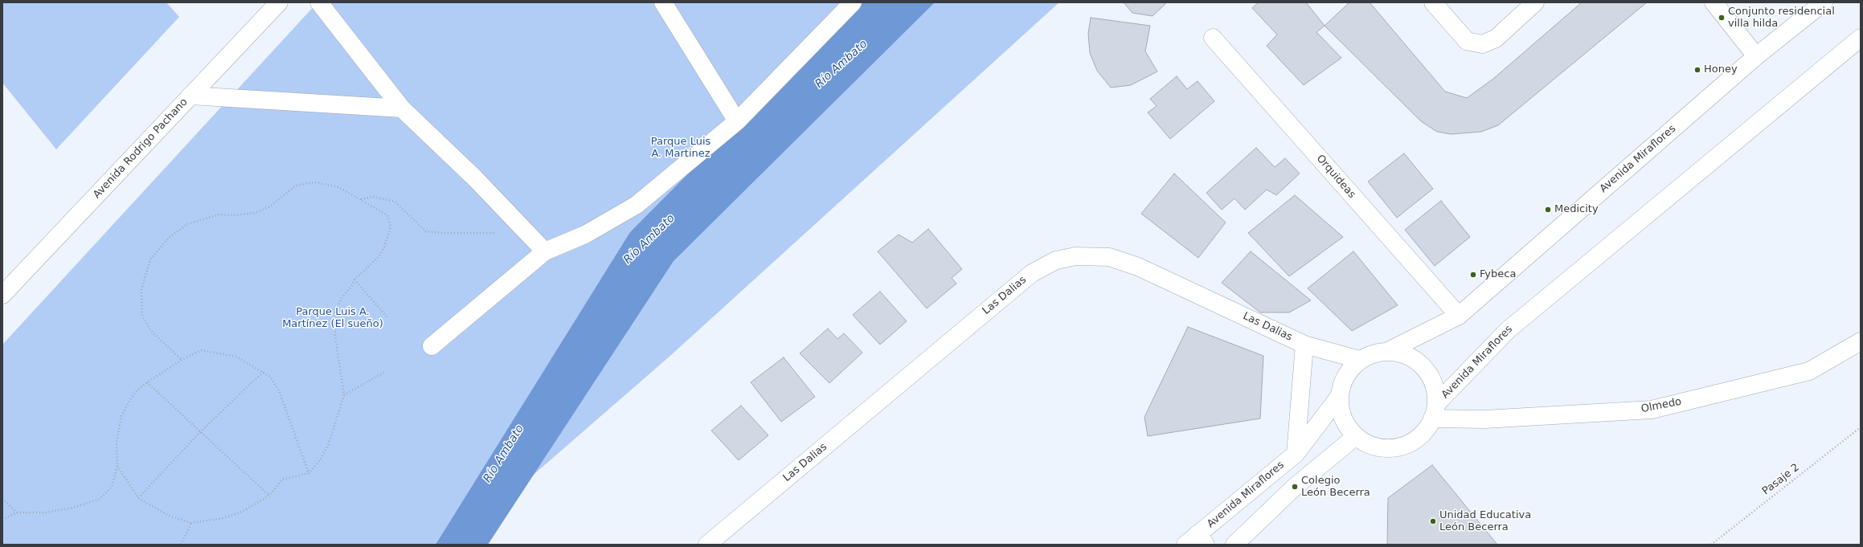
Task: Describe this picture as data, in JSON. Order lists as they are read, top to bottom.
{
  "streets": {
    "main road": [
      "Avenida Rodrigo Pachano",
      "Avenida Miraflores",
      "Orquideas",
      "Las Dalias",
      "Olmedo"
    ],
    "path": ["Pasaje 2"]
  },
  "crossings": [
    ["Avenida Miraflores", "Orquideas"],
    ["Avenida Miraflores", "Las Dalias"],
    ["Avenida Miraflores", "Olmedo"],
    ["Las Dalias", "Olmedo"]
  ],
  "water": ["Río Ambato"],
  "parks": ["Parque Luis A. Martinez", "Parque Luis A. Martínez (El sueño)"],
  "places": [
    "Conjunto residencial villa hilda",
    "Honey",
    "Medicity",
    "Fybeca",
    "Colegio León Becerra",
    "Unidad Educativa León Becerra"
  ]
}
